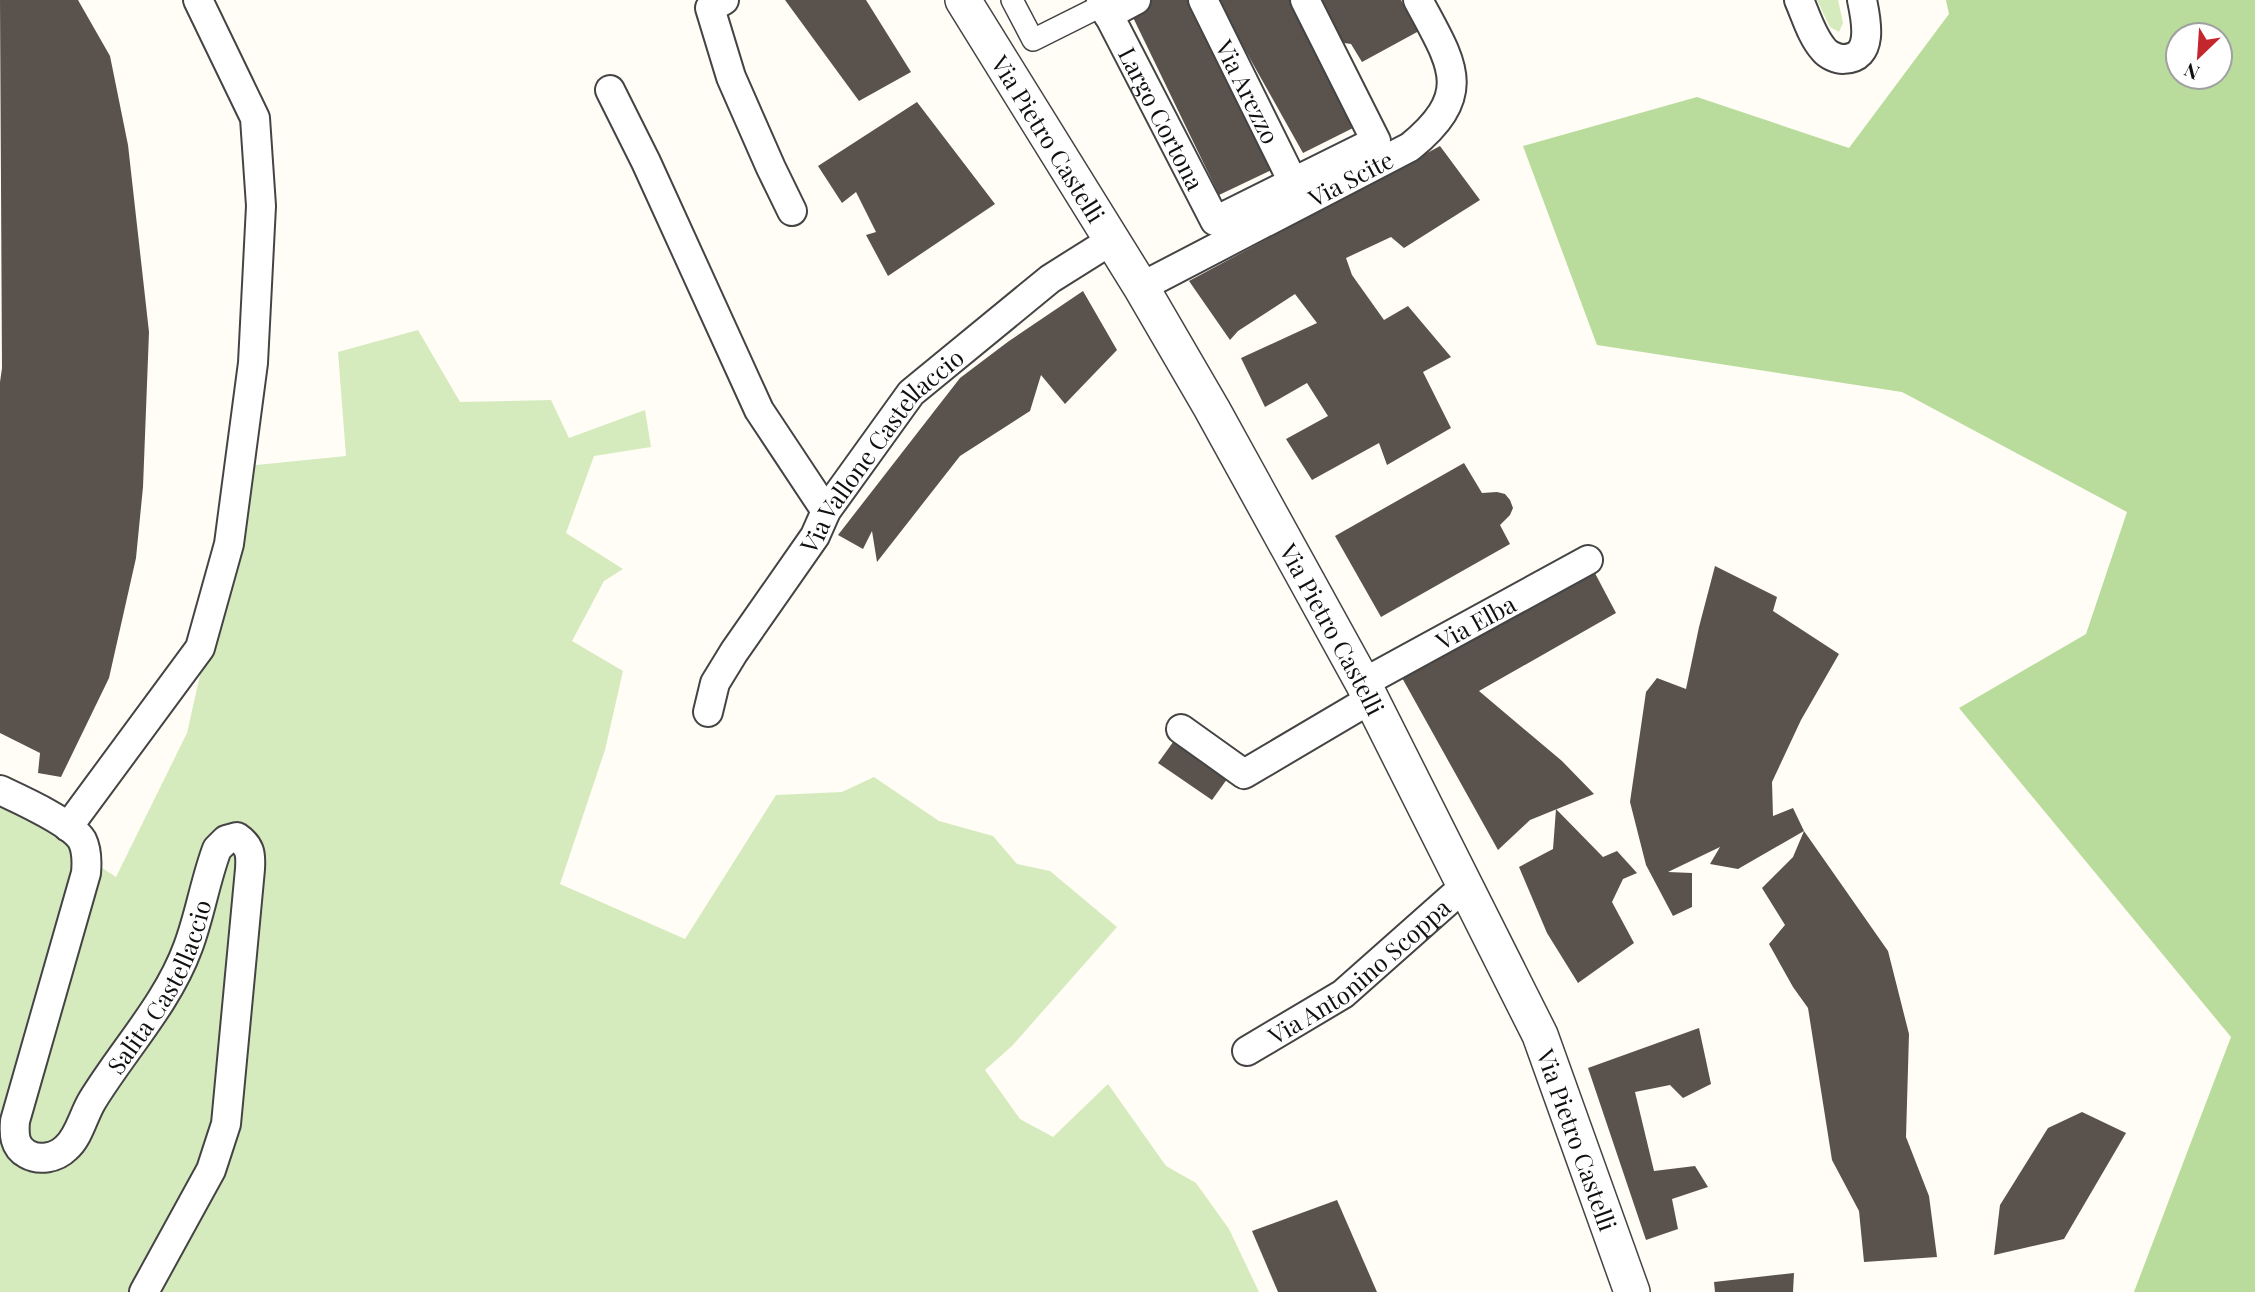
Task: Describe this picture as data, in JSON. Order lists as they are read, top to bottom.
{
  "streets": {
    "street": [
      "Via Arezzo",
      "Largo Cortona",
      "Via Pietro Castelli",
      "Via Scite",
      "Via Vallone Castellaccio",
      "Via Elba",
      "Via Antonino Scoppa",
      "Salita Castellaccio"
    ]
  },
  "crossings": [
    ["Via Arezzo", "Largo Cortona"],
    ["Via Pietro Castelli", "Via Scite"],
    ["Via Pietro Castelli", "Via Vallone Castellaccio"],
    ["Via Pietro Castelli", "Via Elba"],
    ["Via Pietro Castelli", "Via Antonino Scoppa"]
  ],
  "north": "bottom left"
}
